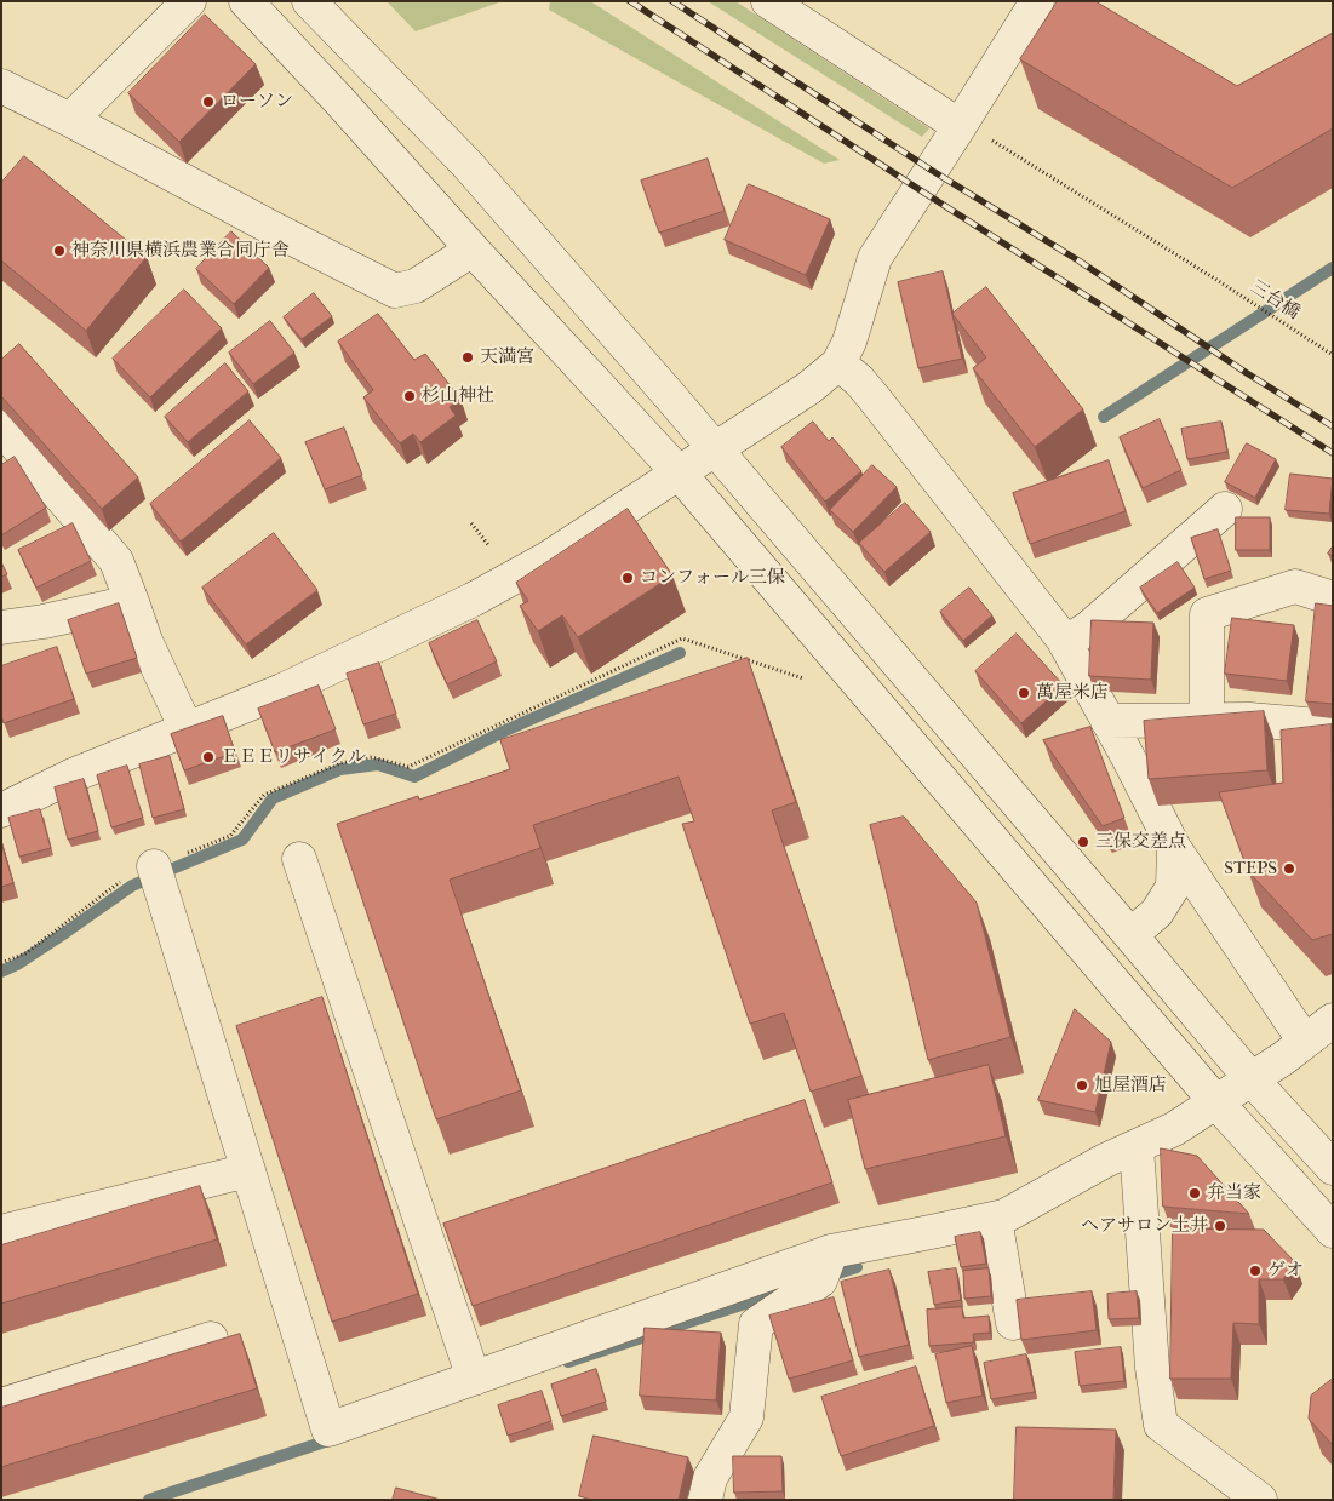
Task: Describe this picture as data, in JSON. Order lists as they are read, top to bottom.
{
  "streets": {
    "path": ["三台橋"]
  },
  "places": [
    "ローソン",
    "神奈川県横浜農業合同庁舎",
    "天満宮",
    "杉山神社",
    "コンフォール三保",
    "萬屋米店",
    "ＥＥＥリサイクル",
    "三保交差点",
    "STEPS",
    "旭屋酒店",
    "弁当家",
    "ヘアサロン土井",
    "ゲオ"
  ]
}
